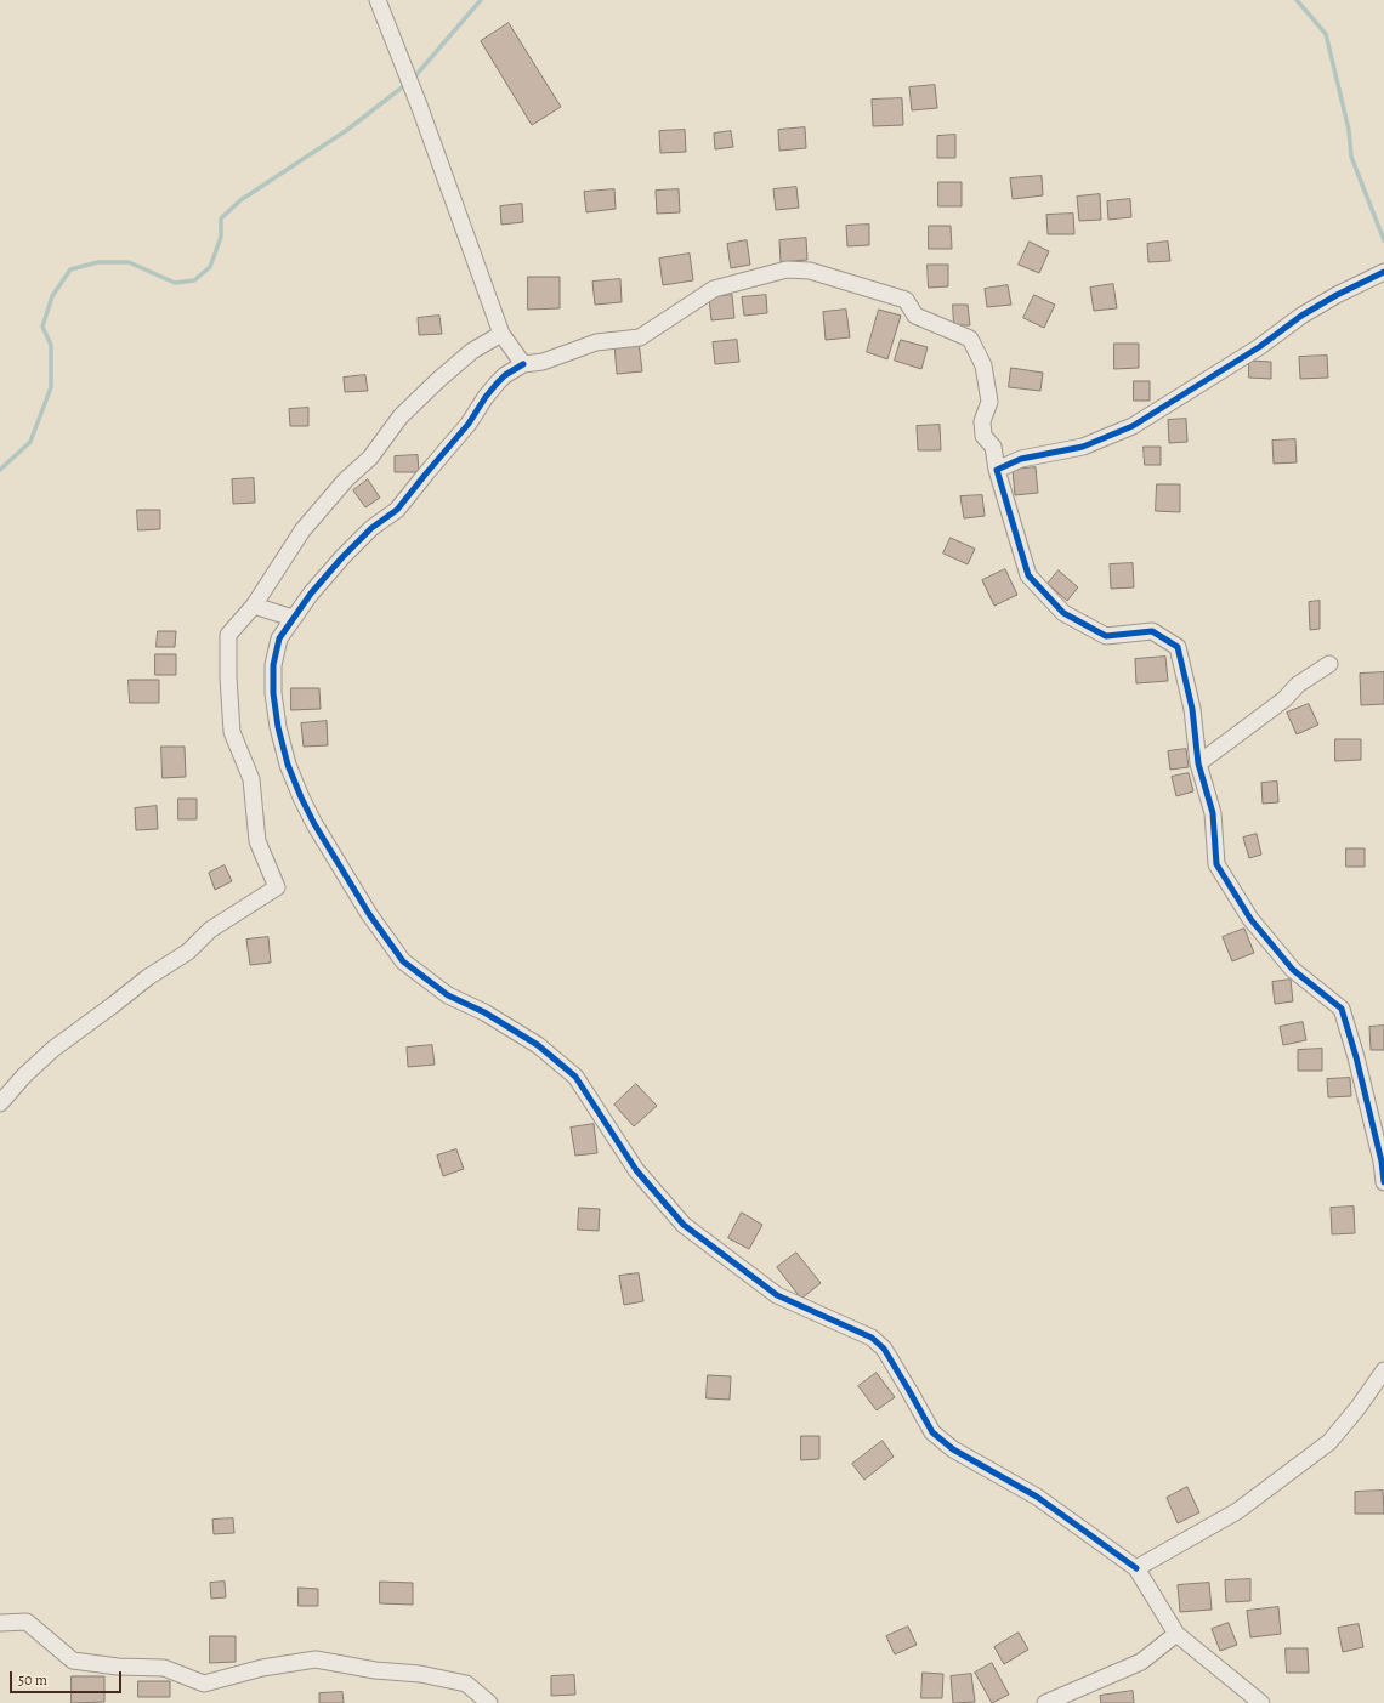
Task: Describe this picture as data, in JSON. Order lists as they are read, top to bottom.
{
  "scale_bar": "50 m"
}
